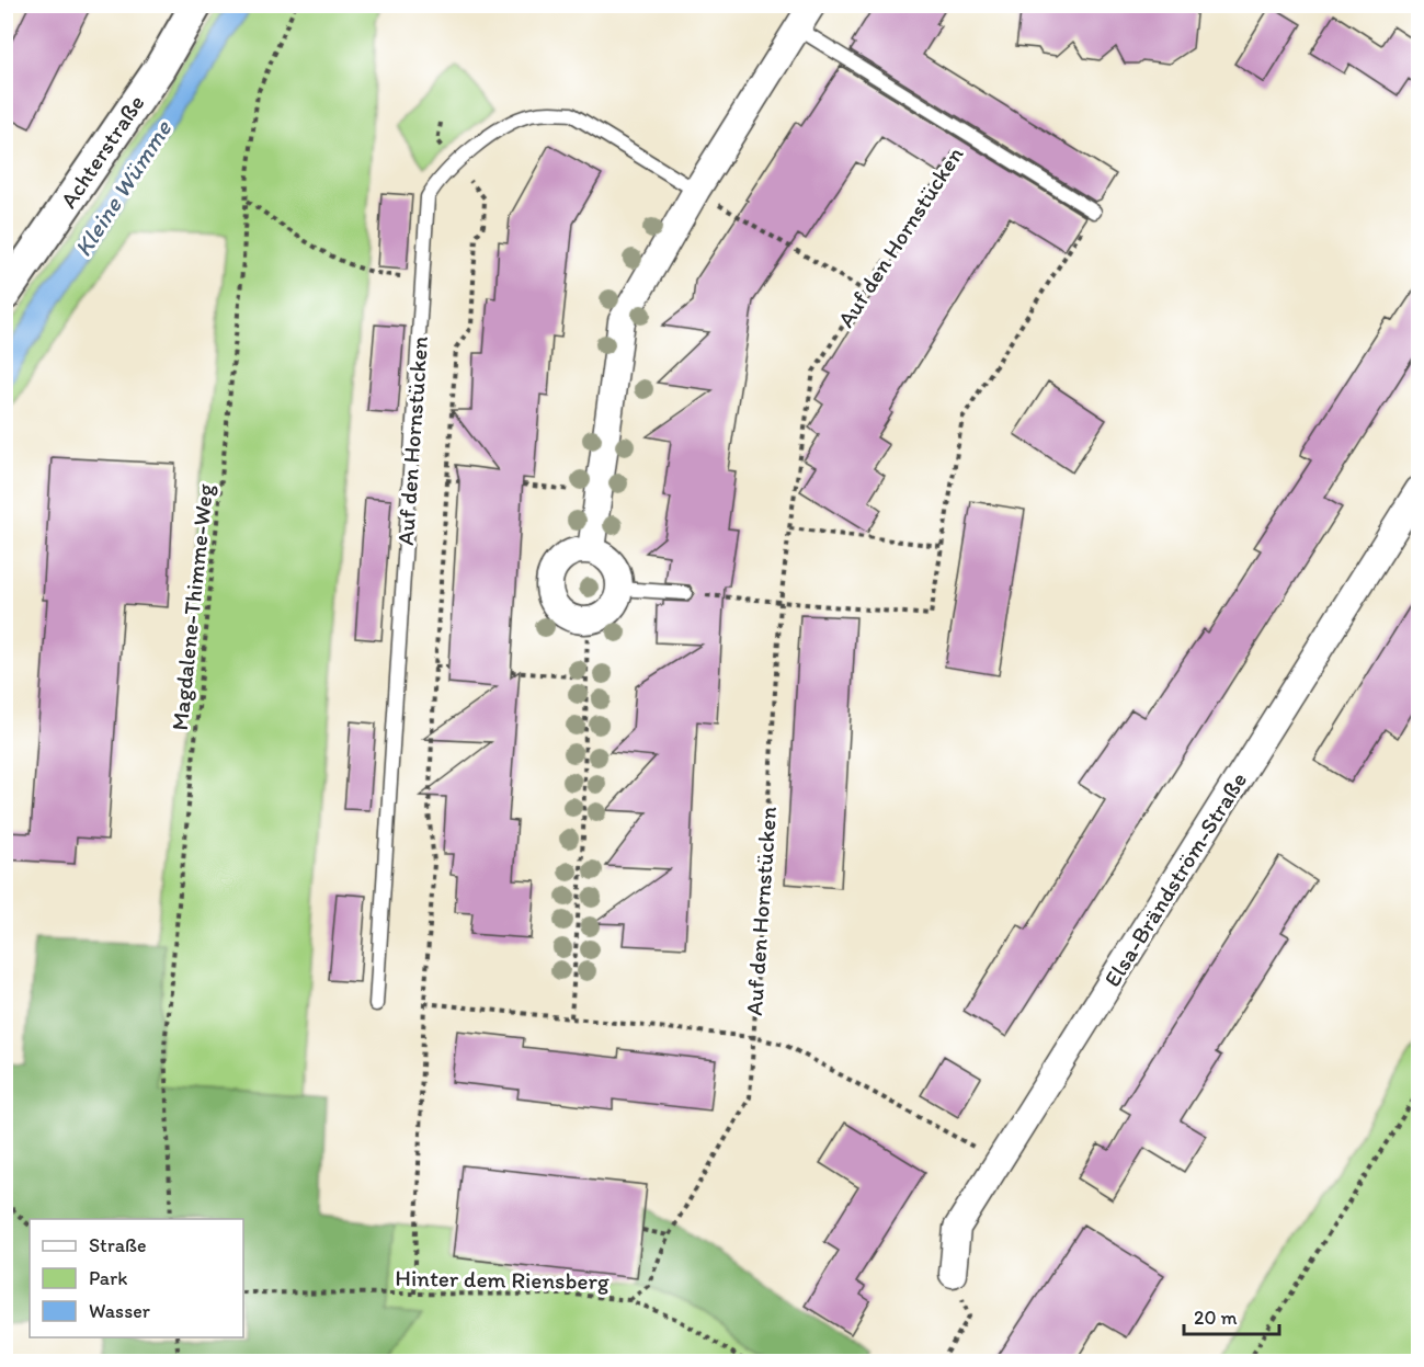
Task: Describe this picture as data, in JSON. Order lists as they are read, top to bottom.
{
  "streets": {
    "street": ["Achterstraße", "Elsa-Brändström-Straße"],
    "lane": ["Auf den Hornstücken"],
    "path": ["Magdalene-Thimme-Weg", "Hinter dem Riensberg"]
  },
  "crossings": [
    ["Auf den Hornstücken", "Hinter dem Riensberg"]
  ],
  "water": ["Kleine Wümme"],
  "legend": ["Straße", "Park", "Wasser"],
  "scale_bar": "20 m"
}
